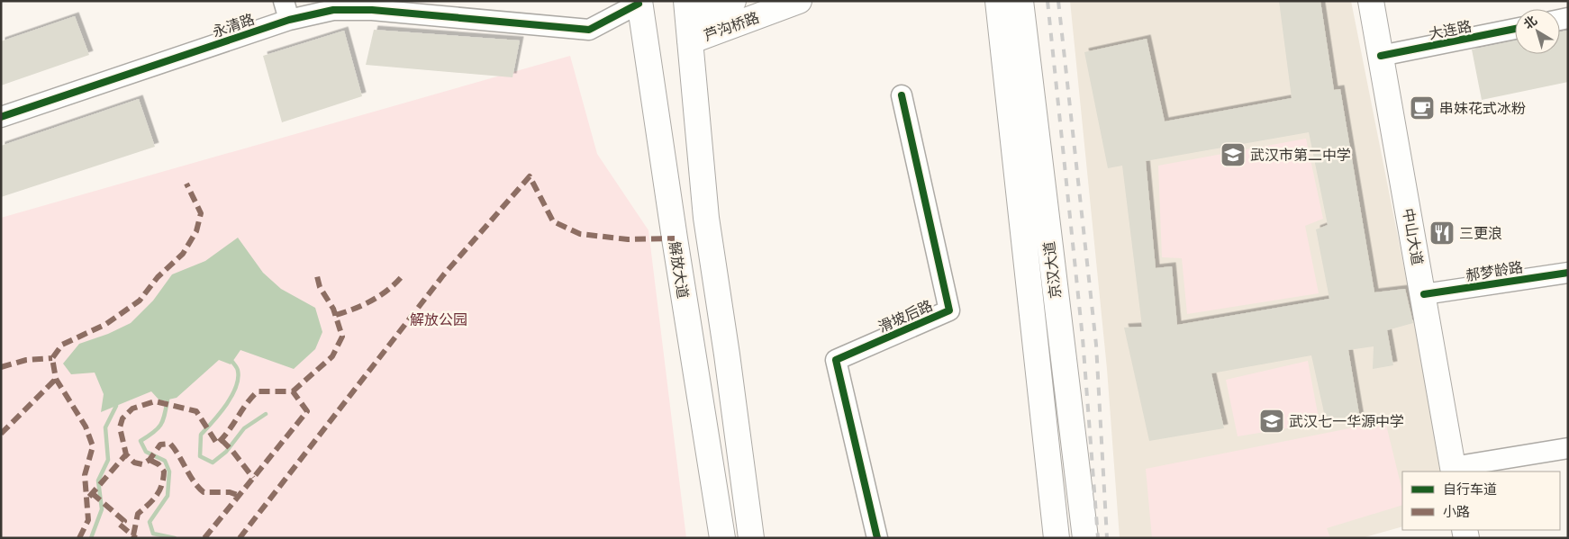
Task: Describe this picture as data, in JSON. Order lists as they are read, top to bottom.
{
  "streets": {
    "main road": [
      "芦沟桥路",
      "中山大道",
      "解放大道",
      "京汉大道"
    ],
    "street": [
      "永清路",
      "大连路",
      "郝梦龄路",
      "滑坡后路"
    ]
  },
  "crossings": [
    ["永清路", "解放大道"],
    ["大连路", "中山大道"],
    ["中山大道", "郝梦龄路"]
  ],
  "parks": ["解放公园"],
  "places": {
    "cafe": ["串妹花式冰粉"],
    "school or university": ["武汉市第二中学", "武汉七一华源中学"],
    "restaurant": ["三更浪"]
  },
  "legend": ["自行车道", "小路"],
  "north": "top left"
}
